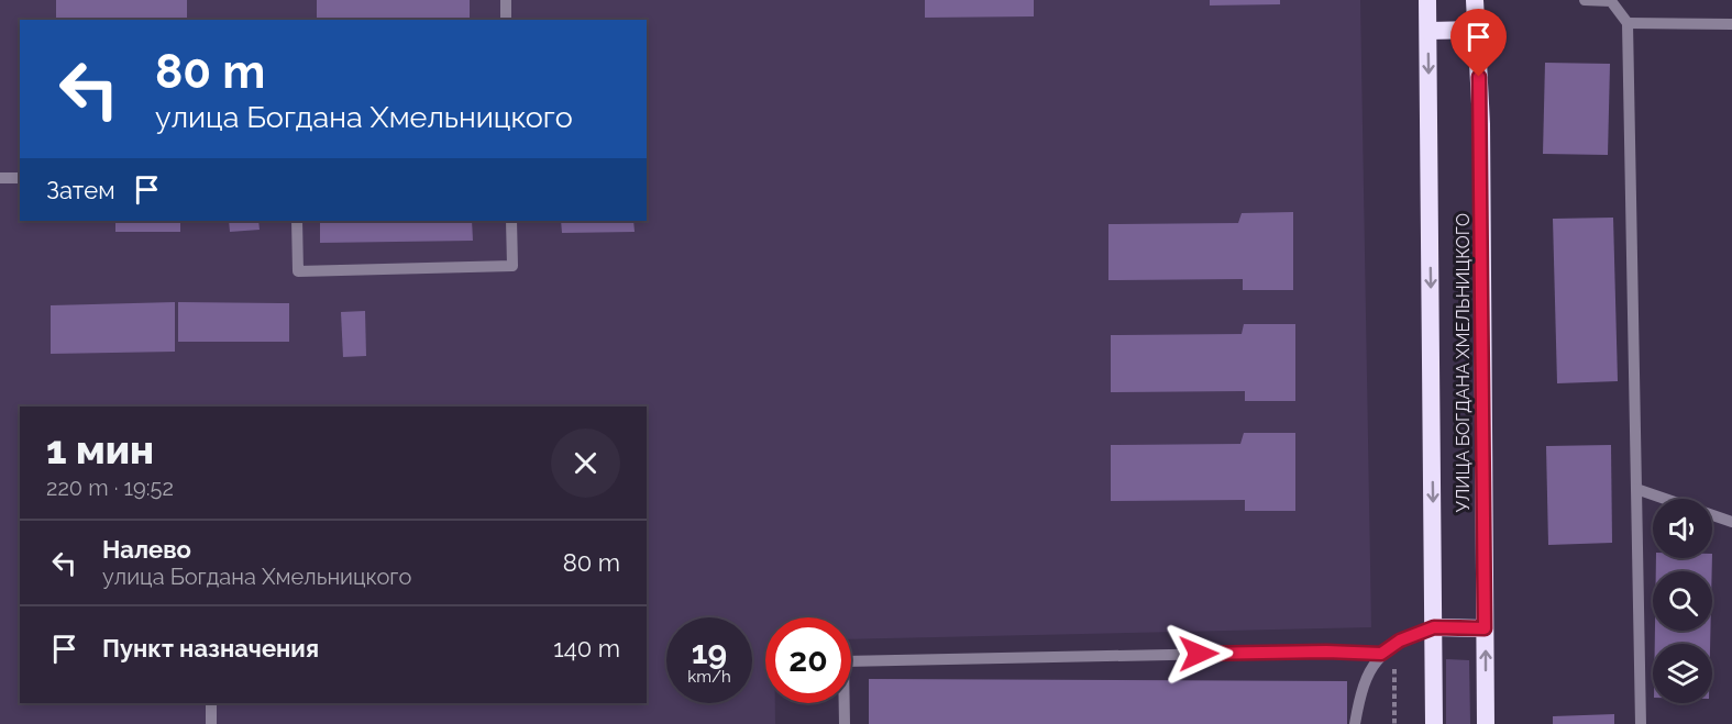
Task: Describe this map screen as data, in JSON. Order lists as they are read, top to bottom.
{
  "streets": {
    "highway": ["УЛИЦА БОГДАНА ХМЕЛЬНИЦКОГО"]
  },
  "page": {
    "turn": ["80 m", "улица Богдана Хмельницкого"],
    "then": "Затем",
    "heading": ["1 мин", "220 m · 19:52"],
    "list": [
      {
        "name": "Налево",
        "note": "улица Богдана Хмельницкого",
        "value": "80 m"
      },
      {
        "name": "Пункт назначения",
        "value": "140 m"
      }
    ],
    "speed": "19 km/h",
    "limit": "20"
  }
}
